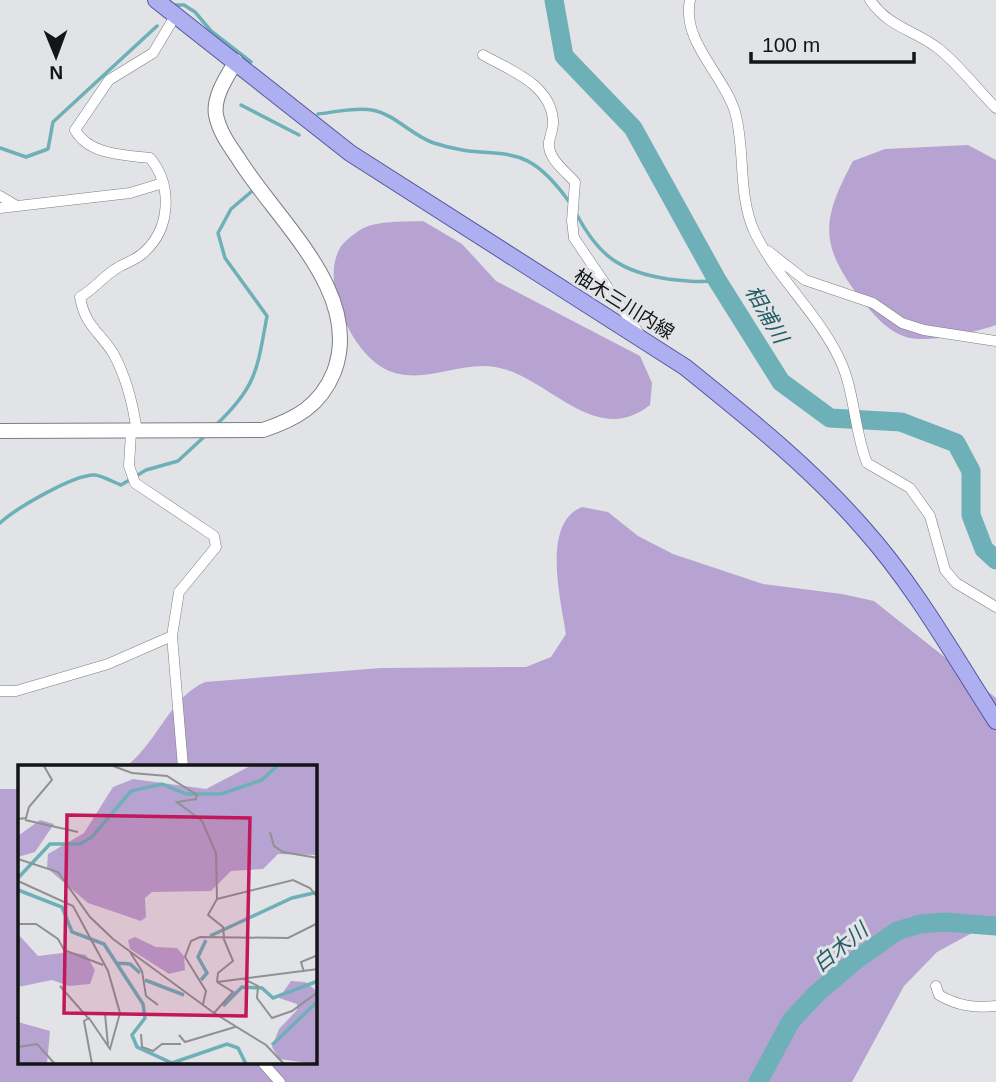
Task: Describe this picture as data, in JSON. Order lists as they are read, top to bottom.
{
  "streets": {
    "main road": ["柚木三川内線"]
  },
  "water": ["相浦川", "白木川"],
  "scale_bar": "100 m",
  "north": "bottom"
}
